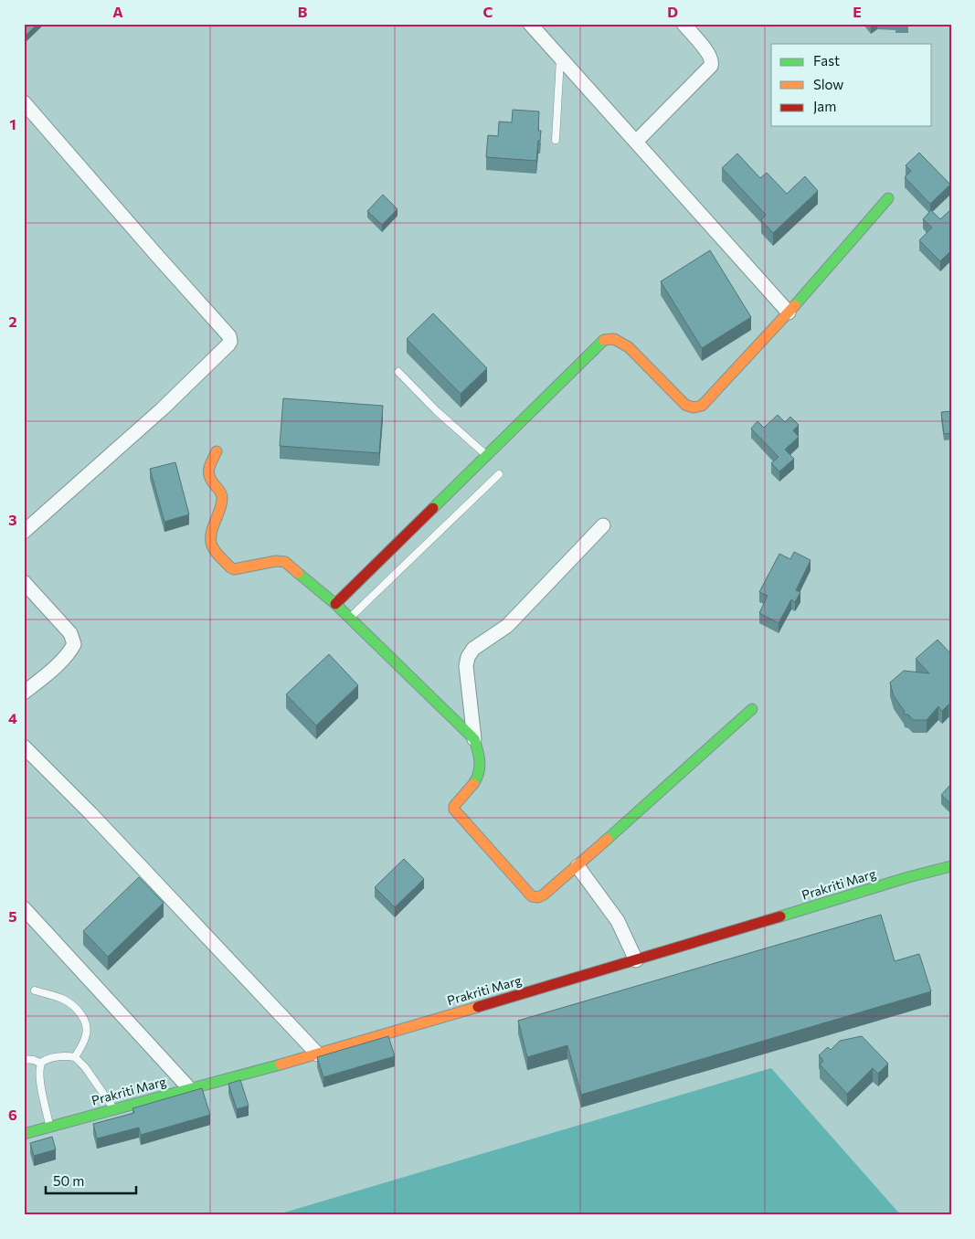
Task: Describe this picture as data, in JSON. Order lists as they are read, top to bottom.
{
  "streets": {
    "street": ["Prakriti Marg"]
  },
  "legend": ["Fast", "Slow", "Jam"],
  "scale_bar": "50 m",
  "grid": {
    "columns": [
      "A",
      "B",
      "C",
      "D",
      "E"
    ],
    "rows": [
      "1",
      "2",
      "3",
      "4",
      "5",
      "6"
    ]
  }
}
